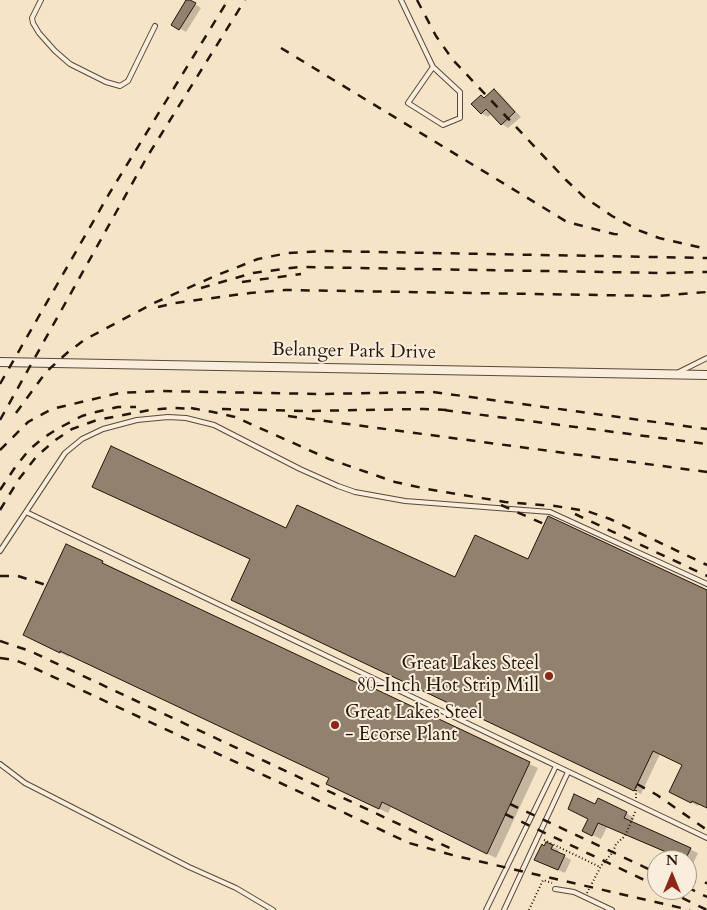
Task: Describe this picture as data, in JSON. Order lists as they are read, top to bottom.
{
  "streets": {
    "street": ["Belanger Park Drive"]
  },
  "places": ["Great Lakes Steel 80-Inch Hot Strip Mill", "Great Lakes Steel - Ecorse Plant"],
  "north": "top"
}
